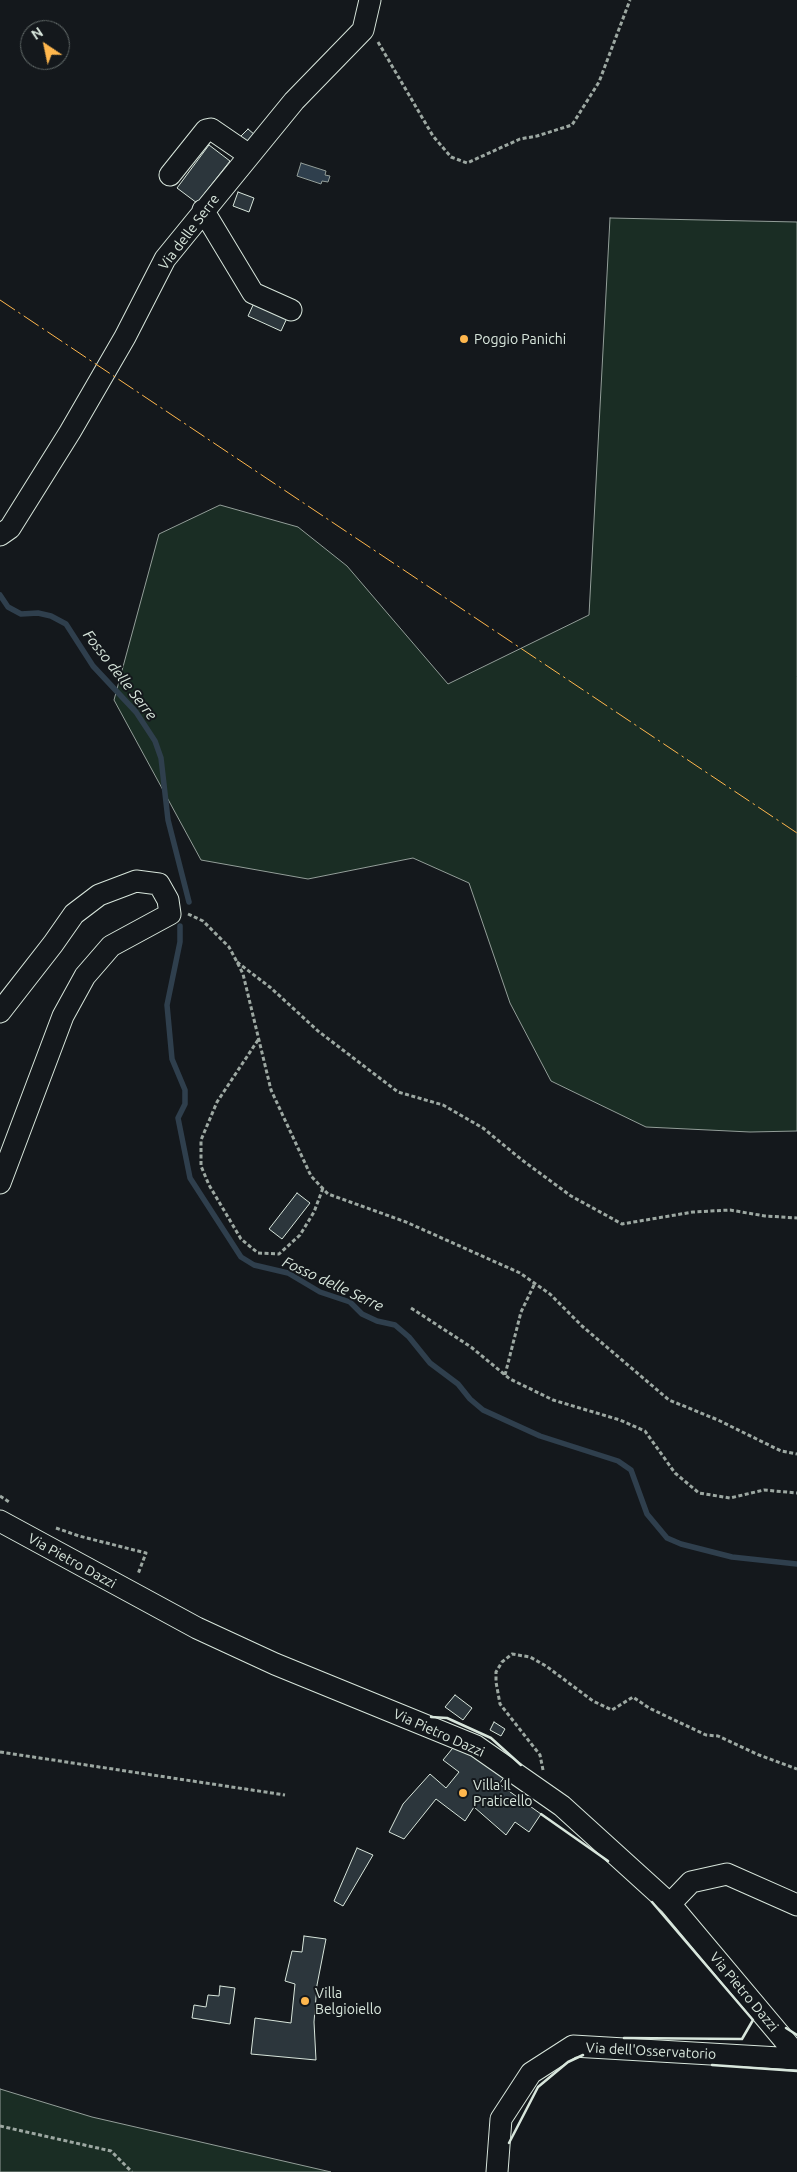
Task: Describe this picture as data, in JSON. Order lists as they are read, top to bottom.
{
  "streets": {
    "street": ["Via delle Serre", "Via Pietro Dazzi", "Via dell'Osservatorio"]
  },
  "water": ["Fosso delle Serre"],
  "places": ["Poggio Panichi", "Villa Il Praticello", "Villa Belgioiello"],
  "north": "top left"
}
